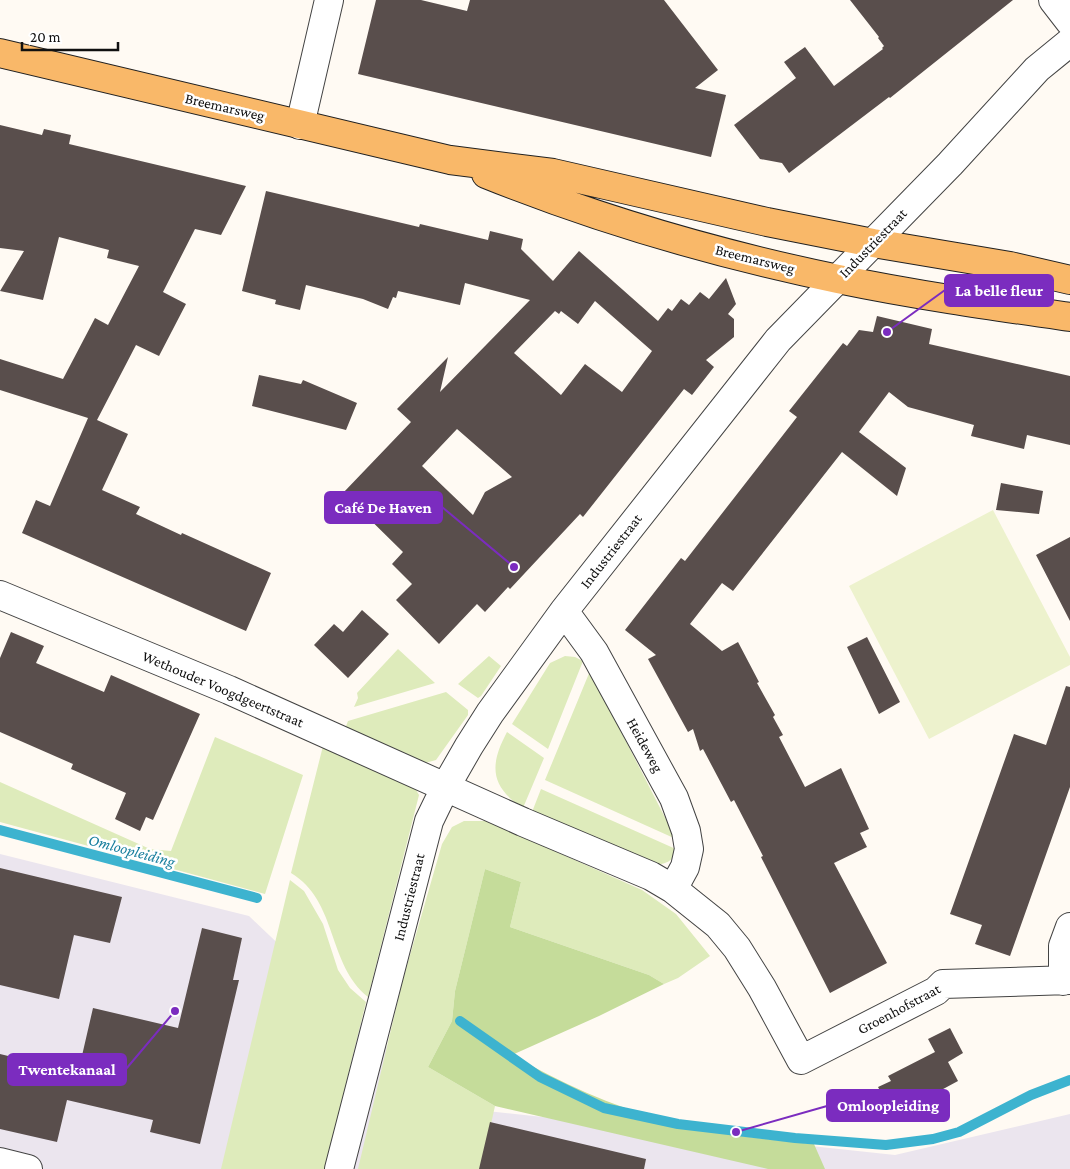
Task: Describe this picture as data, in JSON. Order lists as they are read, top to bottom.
{
  "streets": {
    "main road": ["Breemarsweg"],
    "street": [
      "Industriestraat",
      "Wethouder Voogdgeertstraat",
      "Heideweg",
      "Groenhofstraat"
    ]
  },
  "crossings": [
    ["Breemarsweg", "Industriestraat"],
    ["Industriestraat", "Wethouder Voogdgeertstraat"],
    ["Industriestraat", "Heideweg"],
    ["Heideweg", "Groenhofstraat"]
  ],
  "water": ["Omloopleiding"],
  "places": [
    "La belle fleur",
    "Café De Haven",
    "Twentekanaal",
    "Omloopleiding"
  ],
  "scale_bar": "20 m"
}
